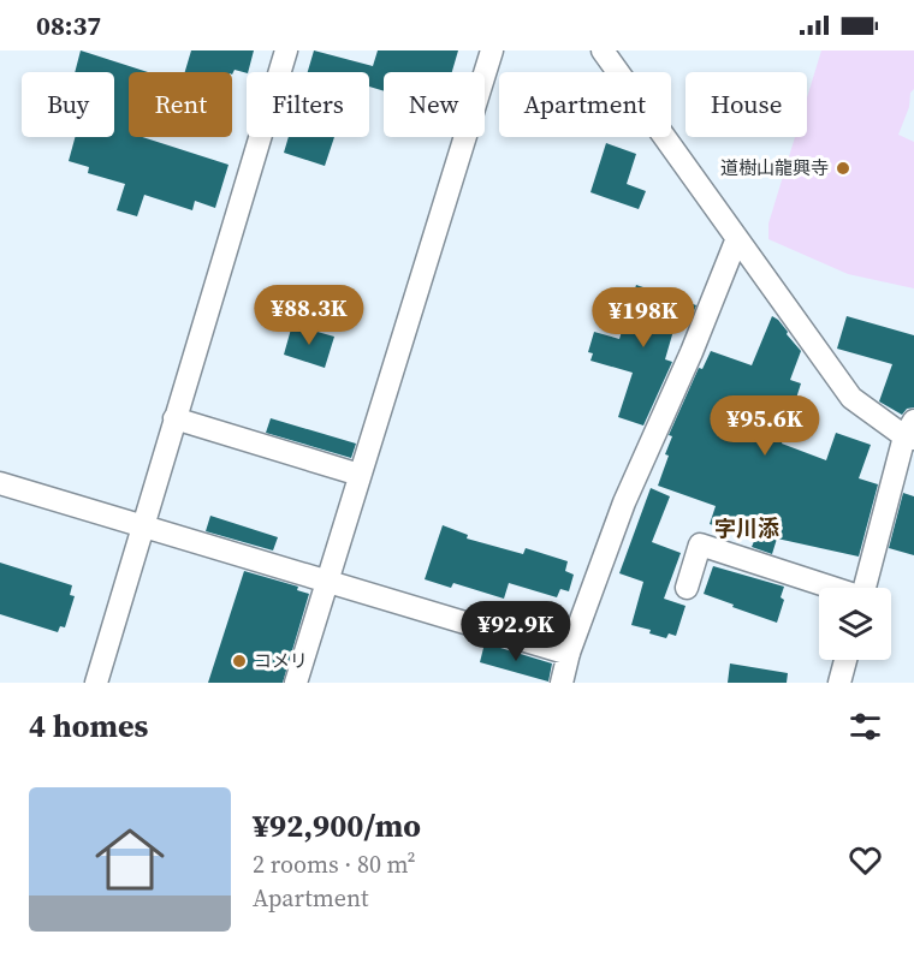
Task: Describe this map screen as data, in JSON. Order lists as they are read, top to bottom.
{
  "districts": ["字川添"],
  "places": ["道樹山龍興寺", "コメリ"],
  "page": {
    "status": "08:37",
    "chip": [
      "Buy",
      "Rent",
      "Filters",
      "New",
      "Apartment",
      "House"
    ],
    "price": [
      "¥88.3K",
      "¥198K",
      "¥95.6K",
      "¥92.9K"
    ],
    "heading": "4 homes",
    "list": [
      {
        "name": "¥92,900/mo",
        "note": "2 rooms · 80 m² · Apartment"
      }
    ]
  }
}
